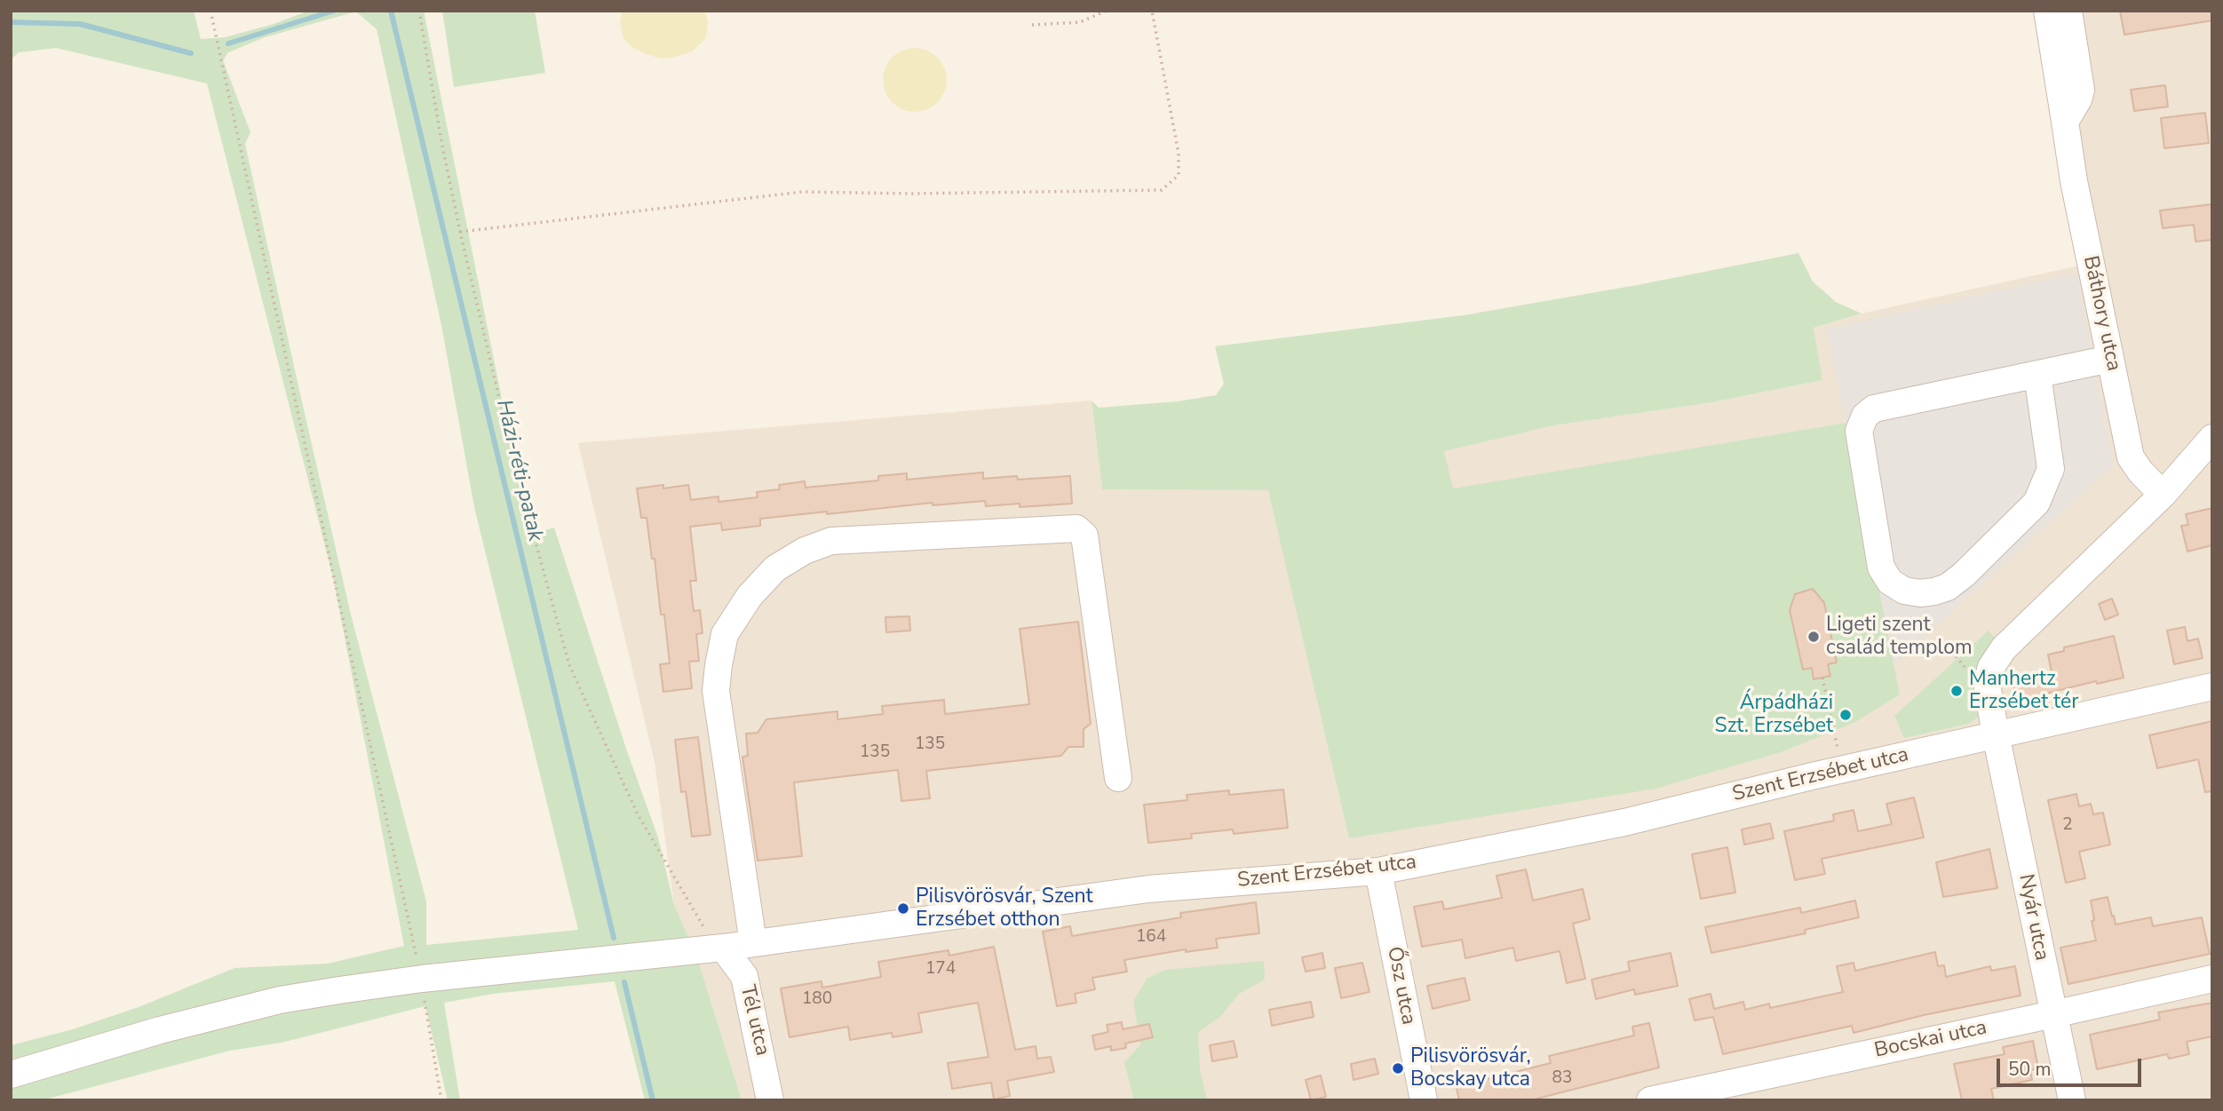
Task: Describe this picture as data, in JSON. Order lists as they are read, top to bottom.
{
  "streets": {
    "street": [
      "Báthory utca",
      "Szent Erzsébet utca",
      "Nyár utca",
      "Ősz utca",
      "Tél utca",
      "Bocskai utca"
    ]
  },
  "crossings": [
    ["Szent Erzsébet utca", "Nyár utca"],
    ["Szent Erzsébet utca", "Ősz utca"],
    ["Szent Erzsébet utca", "Tél utca"],
    ["Nyár utca", "Bocskai utca"]
  ],
  "water": ["Házi-réti-patak"],
  "places": [
    "Ligeti szent család templom",
    "Manhertz Erzsébet tér",
    "Árpádházi Szt. Erzsébet",
    "Pilisvörösvár, Szent Erzsébet otthon",
    "Pilisvörösvár, Bocskay utca"
  ],
  "house_numbers": [
    "135",
    "135",
    "2",
    "164",
    "174",
    "180",
    "83"
  ],
  "scale_bar": "50 m"
}
